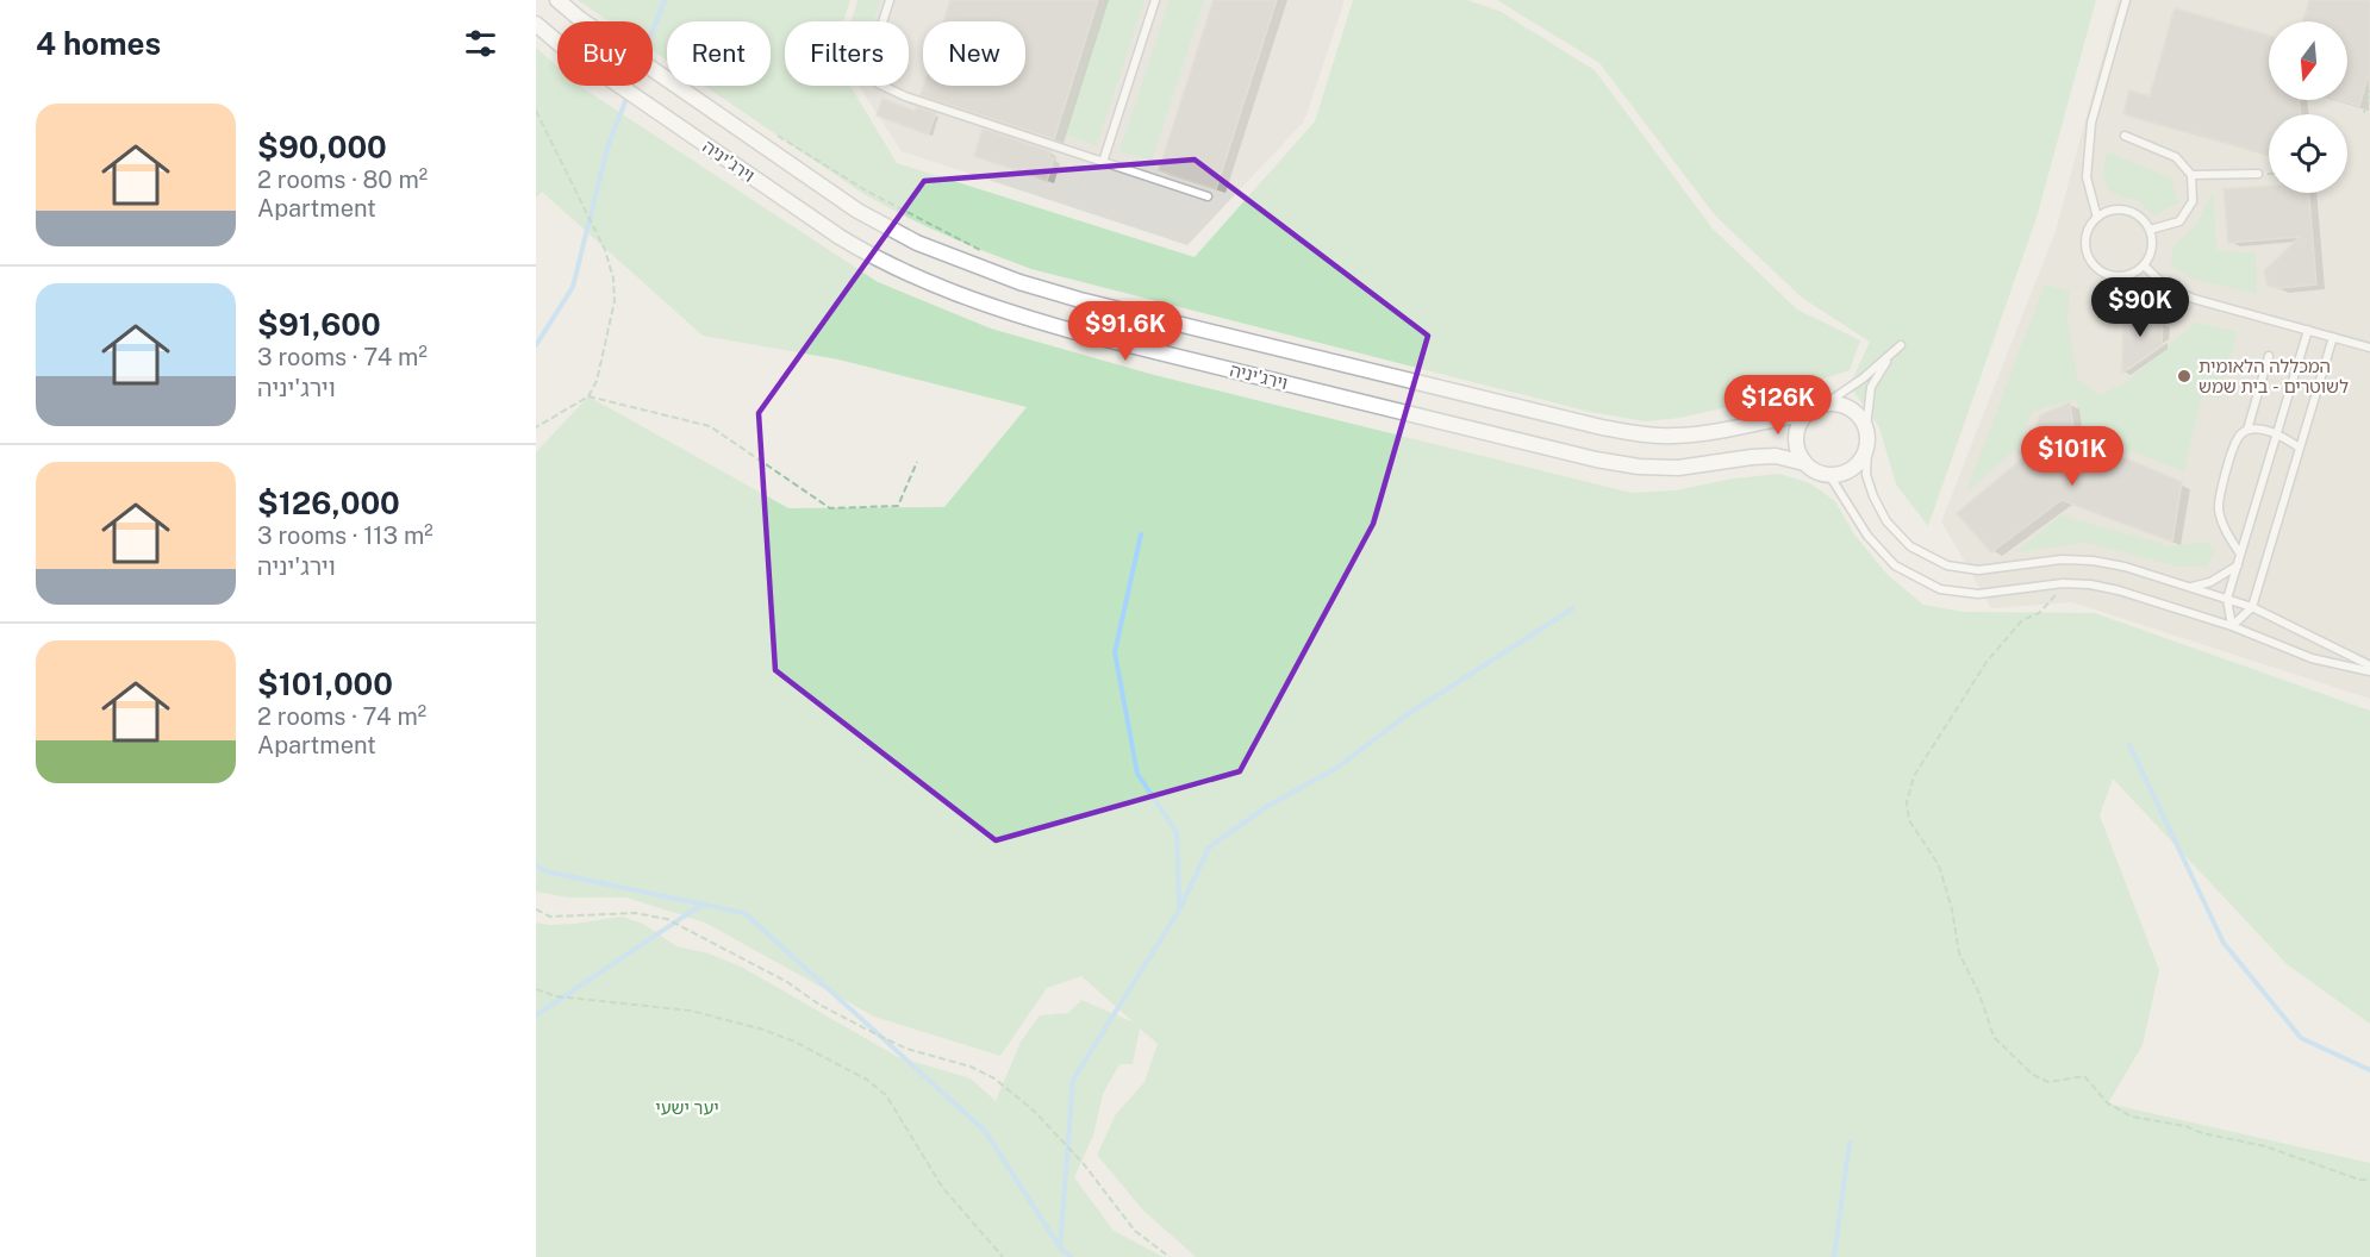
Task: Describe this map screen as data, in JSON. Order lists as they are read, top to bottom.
{
  "streets": {
    "street": ["וירג'יניה"]
  },
  "parks": ["יער ישעי"],
  "places": ["המכללה הלאומית לשוטרים - בית שמש"],
  "north": "bottom",
  "page": {
    "heading": "4 homes",
    "chip": [
      "Buy",
      "Rent",
      "Filters",
      "New"
    ],
    "list": [
      {
        "name": "$90,000",
        "note": "2 rooms · 80 m² · Apartment"
      },
      {
        "name": "$91,600",
        "note": "3 rooms · 74 m² · וירג'יניה"
      },
      {
        "name": "$126,000",
        "note": "3 rooms · 113 m² · וירג'יניה"
      },
      {
        "name": "$101,000",
        "note": "2 rooms · 74 m² · Apartment"
      }
    ],
    "price": [
      "$90K",
      "$91.6K",
      "$126K",
      "$101K"
    ]
  }
}
